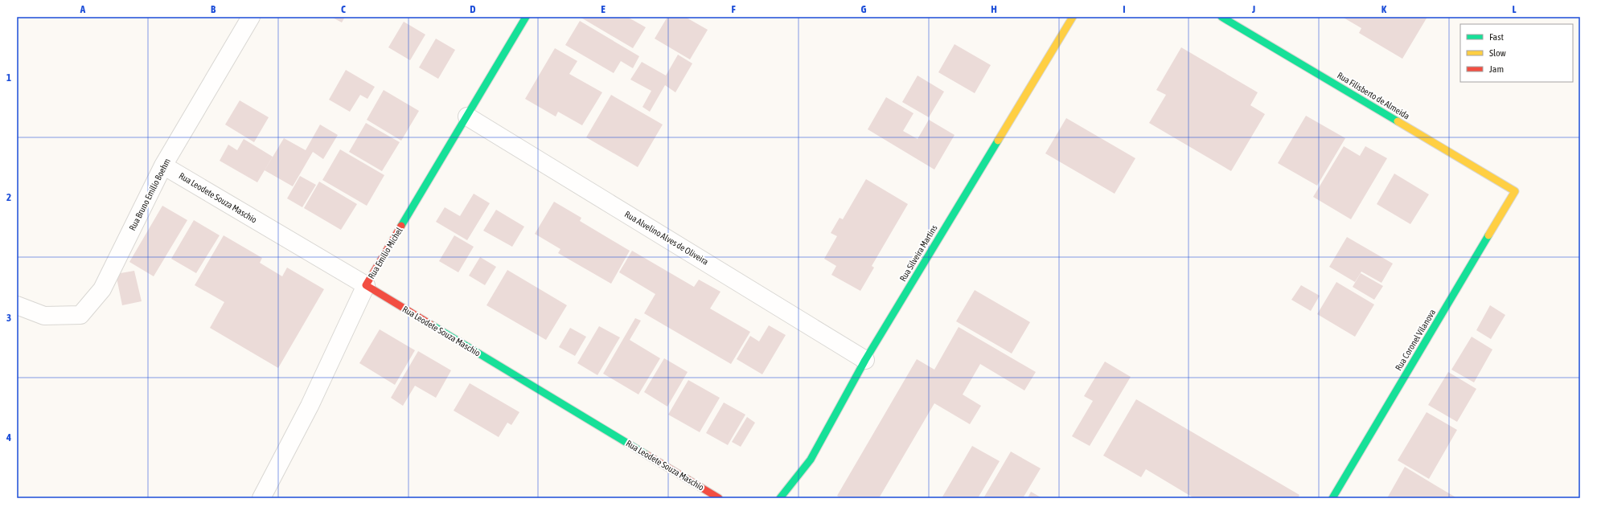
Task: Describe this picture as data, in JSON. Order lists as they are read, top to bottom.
{
  "streets": {
    "street": [
      "Rua Filisberto de Almeida",
      "Rua Bruno Emílio Boehm",
      "Rua Leodete Souza Maschio",
      "Rua Alvelino Alves de Oliveira",
      "Rua Emílio Michel",
      "Rua Silveira Martins",
      "Rua Coronel Vilanova"
    ]
  },
  "crossings": [
    ["Rua Filisberto de Almeida", "Rua Coronel Vilanova"],
    ["Rua Bruno Emílio Boehm", "Rua Leodete Souza Maschio"],
    ["Rua Leodete Souza Maschio", "Rua Emílio Michel"],
    ["Rua Alvelino Alves de Oliveira", "Rua Emílio Michel"],
    ["Rua Alvelino Alves de Oliveira", "Rua Silveira Martins"]
  ],
  "legend": ["Fast", "Slow", "Jam"],
  "grid": {
    "columns": [
      "A",
      "B",
      "C",
      "D",
      "E",
      "F",
      "G",
      "H",
      "I",
      "J",
      "K",
      "L"
    ],
    "rows": [
      "1",
      "2",
      "3",
      "4"
    ]
  }
}
